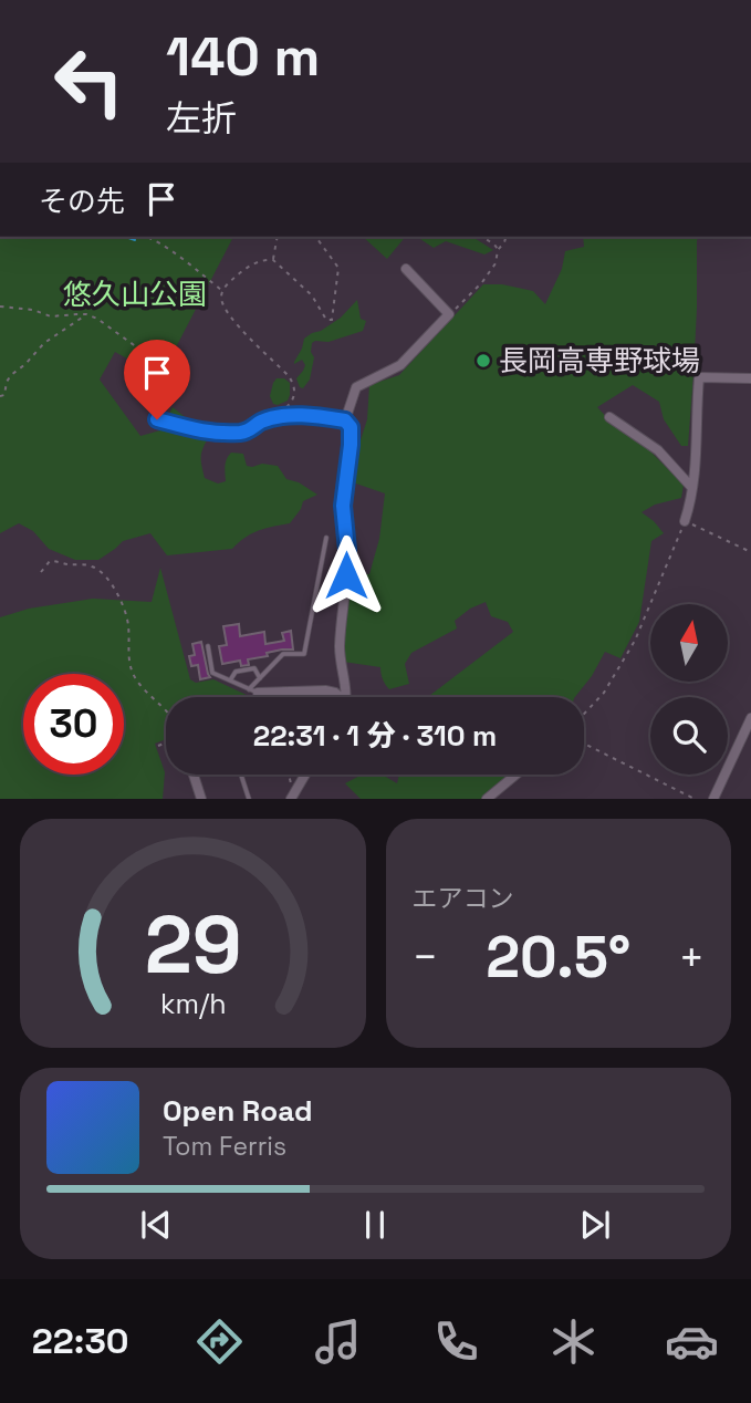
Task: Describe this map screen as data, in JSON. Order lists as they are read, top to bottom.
{
  "parks": ["悠久山公園"],
  "places": ["長岡高専野球場"],
  "north": "top",
  "page": {
    "turn": ["140 m", "左折"],
    "then": "その先",
    "limit": "30",
    "trip": "22:31 · 1 分 · 310 m",
    "tile": "エアコン",
    "heat": ["−", "20.5°", "+"],
    "song": ["Open Road", "Tom Ferris"],
    "tabs": "22:30",
    "gauge": ["29", "km/h"]
  }
}
